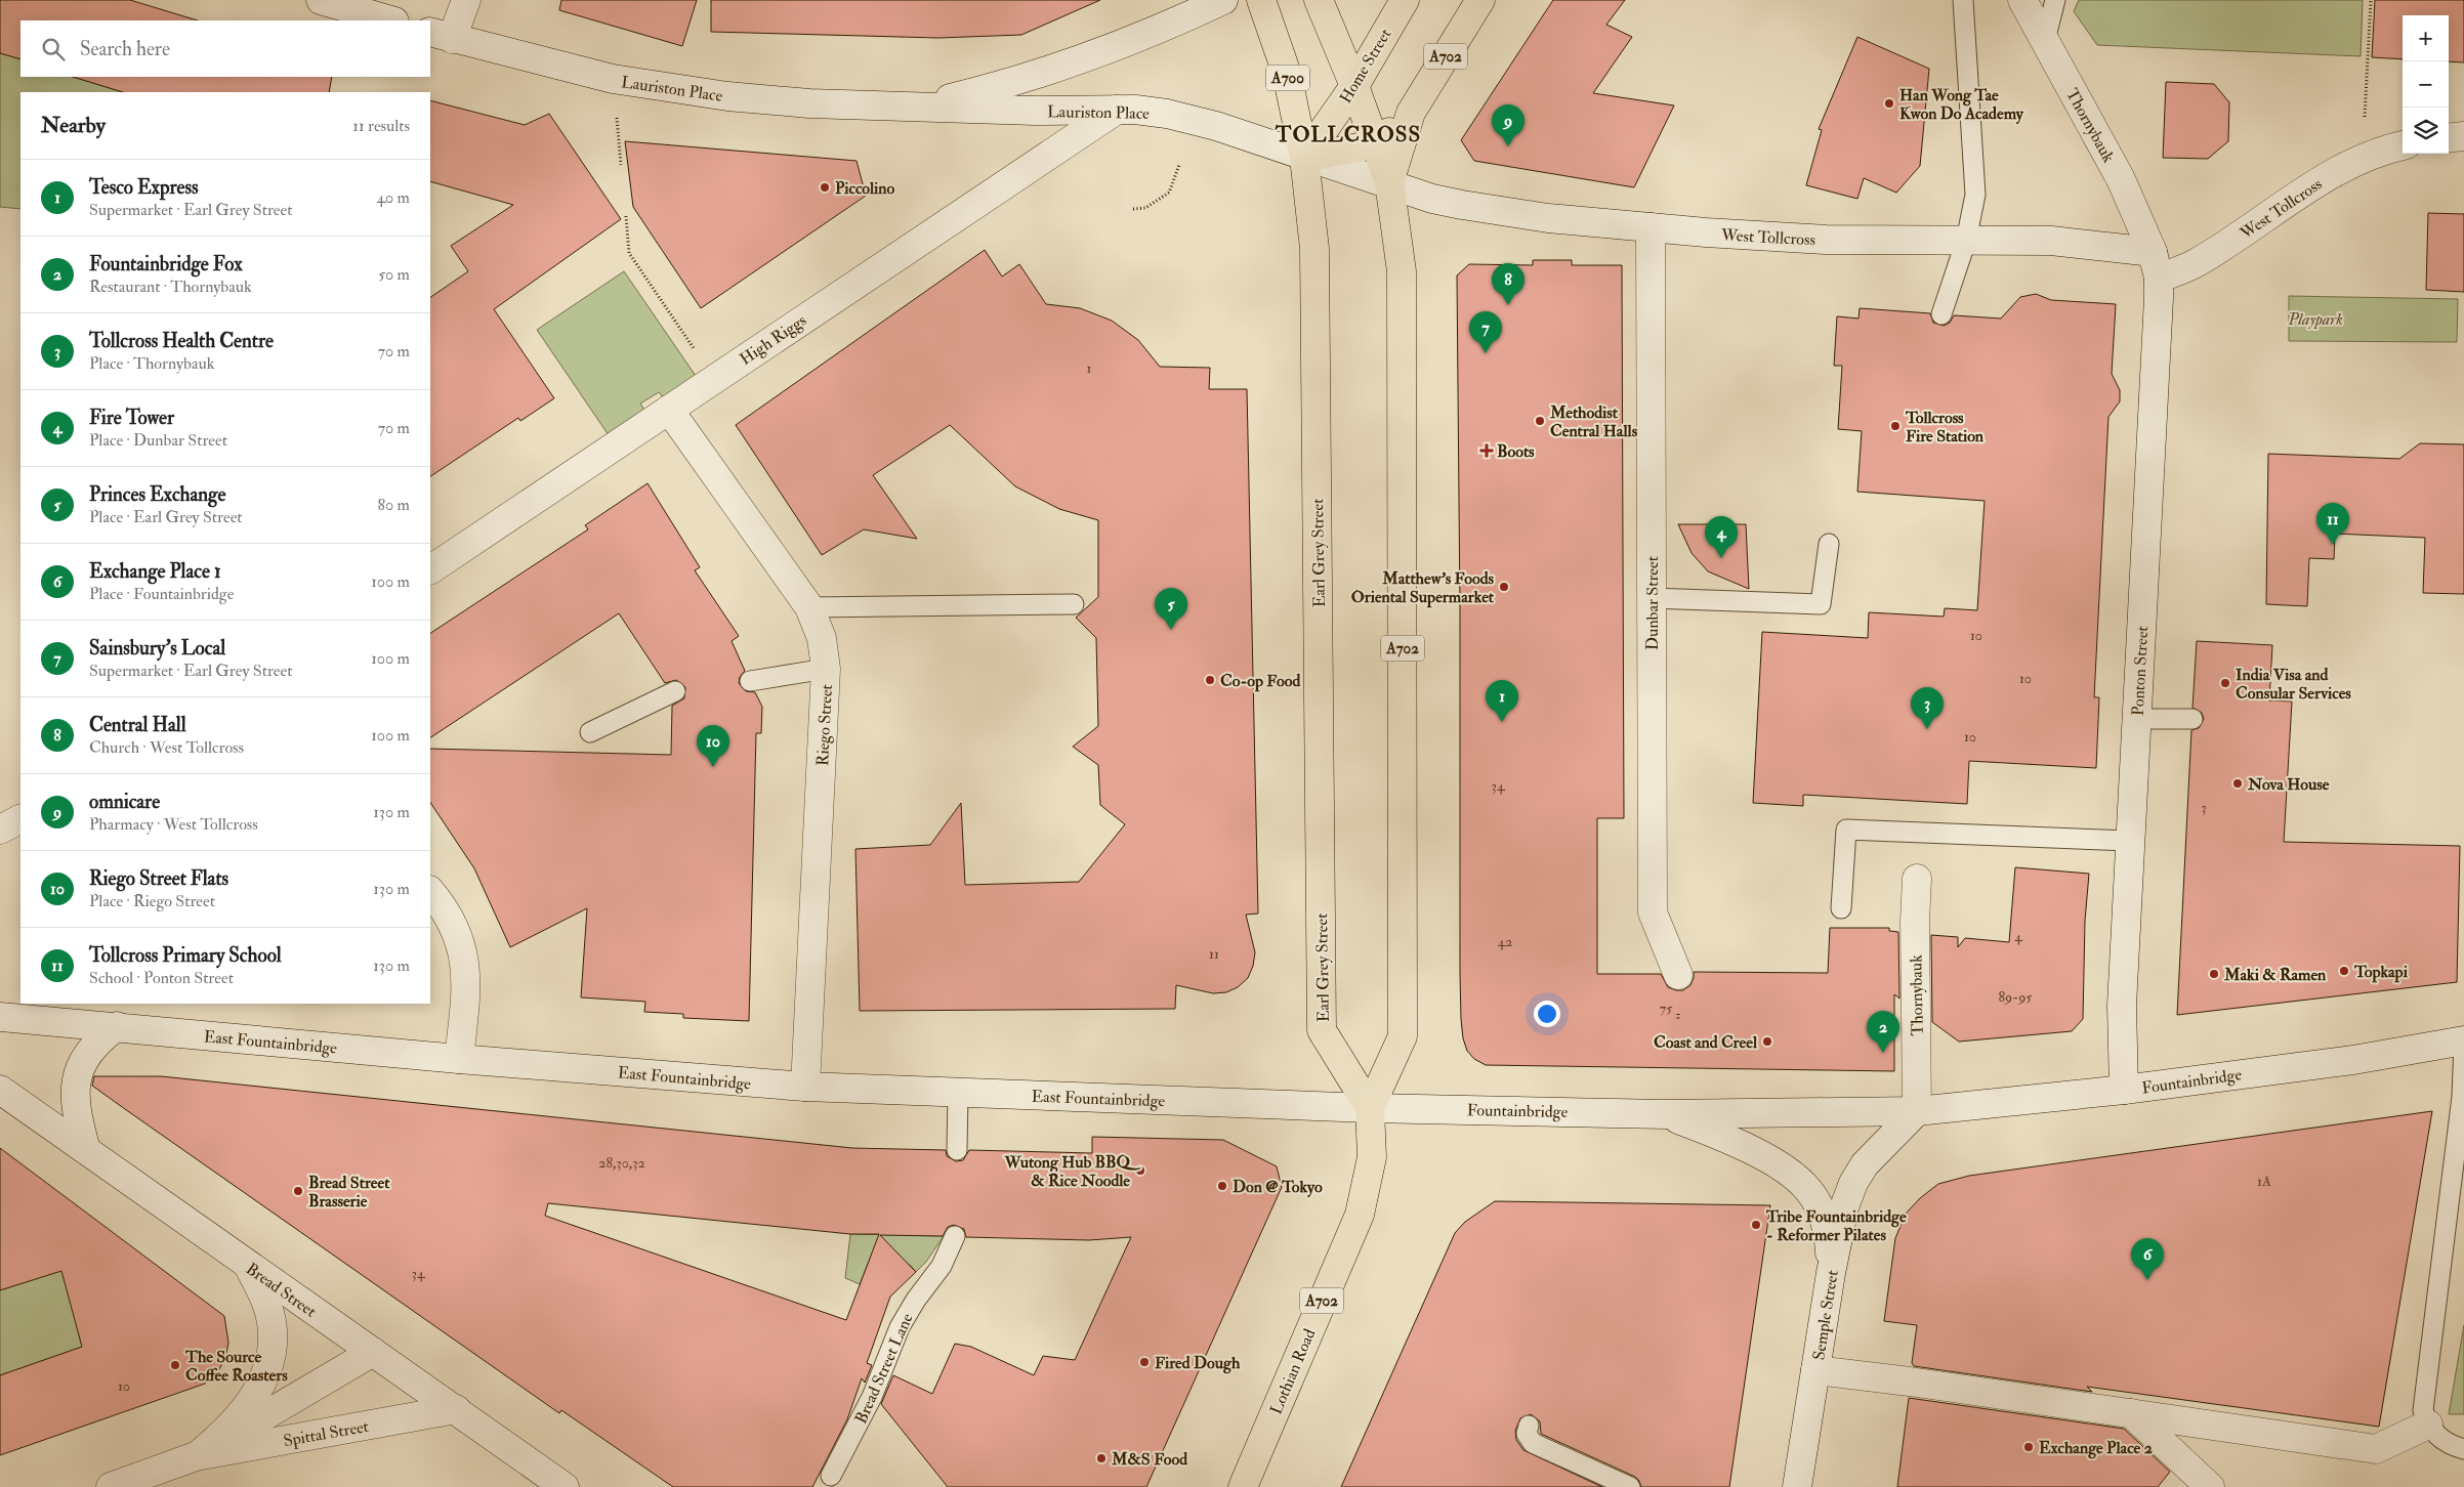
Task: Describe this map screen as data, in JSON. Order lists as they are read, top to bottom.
{
  "streets": {
    "main road": [
      "A702",
      "Home Street",
      "A700",
      "Earl Grey Street",
      "Lothian Road"
    ],
    "street": [
      "Lauriston Place",
      "Thornybauk",
      "West Tollcross",
      "High Riggs",
      "Dunbar Street",
      "Ponton Street",
      "Riego Street",
      "East Fountainbridge",
      "Fountainbridge",
      "Bread Street",
      "Semple Street",
      "Spittal Street"
    ],
    "lane": ["Bread Street Lane"]
  },
  "crossings": [
    ["A702", "Lauriston Place"],
    ["A702", "West Tollcross"],
    ["A702", "Earl Grey Street"],
    ["A702", "East Fountainbridge"],
    ["A702", "Fountainbridge"],
    ["A702", "Lothian Road"],
    ["Home Street", "A700"],
    ["Home Street", "Lauriston Place"],
    ["Home Street", "Earl Grey Street"],
    ["A700", "Lauriston Place"],
    ["A700", "Earl Grey Street"],
    ["Lauriston Place", "West Tollcross"],
    ["Lauriston Place", "High Riggs"],
    ["Lauriston Place", "Earl Grey Street"],
    ["Thornybauk", "West Tollcross"],
    ["Thornybauk", "Ponton Street"],
    ["Thornybauk", "Fountainbridge"],
    ["Thornybauk", "Semple Street"],
    ["West Tollcross", "Dunbar Street"],
    ["West Tollcross", "Ponton Street"],
    ["High Riggs", "Riego Street"],
    ["Earl Grey Street", "East Fountainbridge"],
    ["Earl Grey Street", "Fountainbridge"],
    ["Earl Grey Street", "Lothian Road"],
    ["Ponton Street", "Fountainbridge"],
    ["Riego Street", "East Fountainbridge"],
    ["East Fountainbridge", "Fountainbridge"],
    ["East Fountainbridge", "Lothian Road"],
    ["Fountainbridge", "Semple Street"],
    ["Fountainbridge", "Lothian Road"],
    ["Bread Street", "Spittal Street"]
  ],
  "districts": ["TOLLCROSS"],
  "parks": ["Playpark"],
  "places": {
    "other": [
      "Han Wong Tae Kwon Do Academy",
      "Piccolino",
      "Methodist Central Halls",
      "Tollcross Fire Station",
      "Matthew's Foods Oriental Supermarket",
      "Co-op Food",
      "India Visa and Consular Services",
      "Nova House",
      "Topkapi",
      "Maki & Ramen",
      "Coast and Creel",
      "Wutong Hub BBQ & Rice Noodle",
      "Don @ Tokyo",
      "Bread Street Brasserie",
      "Tribe Fountainbridge - Reformer Pilates",
      "Fired Dough",
      "The Source Coffee Roasters",
      "Exchange Place 2",
      "M&S Food"
    ],
    "health": ["Boots"]
  },
  "house_numbers": [
    "1",
    "10",
    "10",
    "10",
    "34",
    "3",
    "4",
    "42",
    "11",
    "89-95",
    "75",
    "28,30,32",
    "1A",
    "34",
    "10"
  ],
  "page": {
    "map_buttons": ["+", "−"],
    "search": "Search here",
    "heading": ["Nearby", "11 results"],
    "pins": [
      "9",
      "8",
      "7",
      "11",
      "4",
      "5",
      "1",
      "3",
      "10",
      "2",
      "6"
    ],
    "list": [
      {
        "mark": "1",
        "name": "Tesco Express",
        "note": "Supermarket · Earl Grey Street",
        "value": "40 m"
      },
      {
        "mark": "2",
        "name": "Fountainbridge Fox",
        "note": "Restaurant · Thornybauk",
        "value": "50 m"
      },
      {
        "mark": "3",
        "name": "Tollcross Health Centre",
        "note": "Place · Thornybauk",
        "value": "70 m"
      },
      {
        "mark": "4",
        "name": "Fire Tower",
        "note": "Place · Dunbar Street",
        "value": "70 m"
      },
      {
        "mark": "5",
        "name": "Princes Exchange",
        "note": "Place · Earl Grey Street",
        "value": "80 m"
      },
      {
        "mark": "6",
        "name": "Exchange Place 1",
        "note": "Place · Fountainbridge",
        "value": "100 m"
      },
      {
        "mark": "7",
        "name": "Sainsbury's Local",
        "note": "Supermarket · Earl Grey Street",
        "value": "100 m"
      },
      {
        "mark": "8",
        "name": "Central Hall",
        "note": "Church · West Tollcross",
        "value": "100 m"
      },
      {
        "mark": "9",
        "name": "omnicare",
        "note": "Pharmacy · West Tollcross",
        "value": "130 m"
      },
      {
        "mark": "10",
        "name": "Riego Street Flats",
        "note": "Place · Riego Street",
        "value": "130 m"
      },
      {
        "mark": "11",
        "name": "Tollcross Primary School",
        "note": "School · Ponton Street",
        "value": "130 m"
      }
    ]
  }
}
